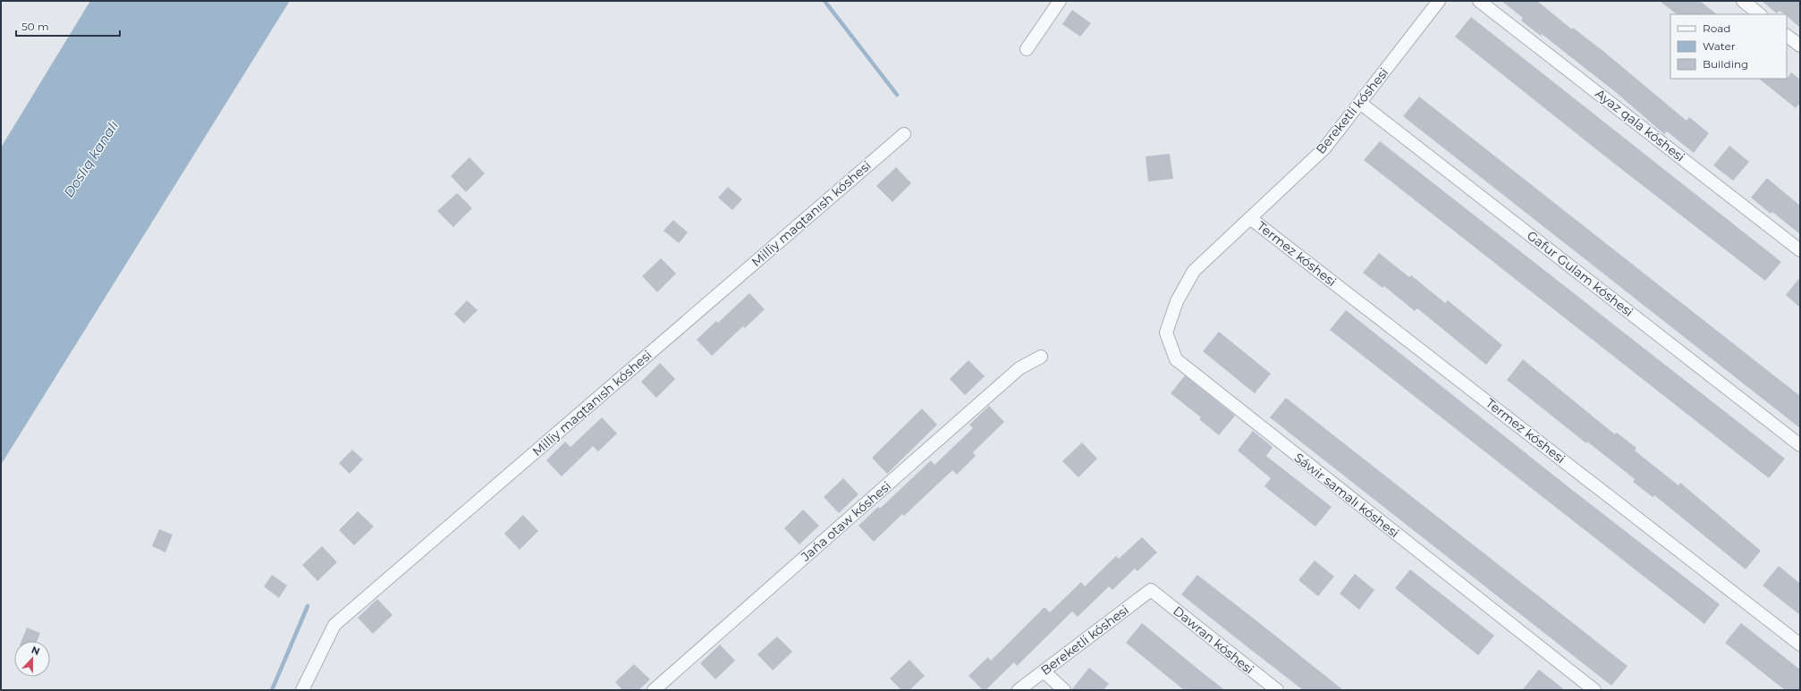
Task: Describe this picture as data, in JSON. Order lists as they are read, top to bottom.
{
  "streets": {
    "street": [
      "Bereketli kóshesi",
      "Ayaz qala kóshesi",
      "Milliy maqtanısh kóshesi",
      "Termez kóshesi",
      "Gafur Gulam kóshesi",
      "Sáwir samalı kóshesi",
      "Jańa otaw kóshesi",
      "Dawran kóshesi"
    ]
  },
  "crossings": [
    ["Bereketli kóshesi", "Termez kóshesi"],
    ["Bereketli kóshesi", "Gafur Gulam kóshesi"],
    ["Bereketli kóshesi", "Sáwir samalı kóshesi"],
    ["Bereketli kóshesi", "Dawran kóshesi"]
  ],
  "water": ["Doslıq kanalı"],
  "legend": ["Road", "Water", "Building"],
  "scale_bar": "50 m",
  "north": "top"
}
